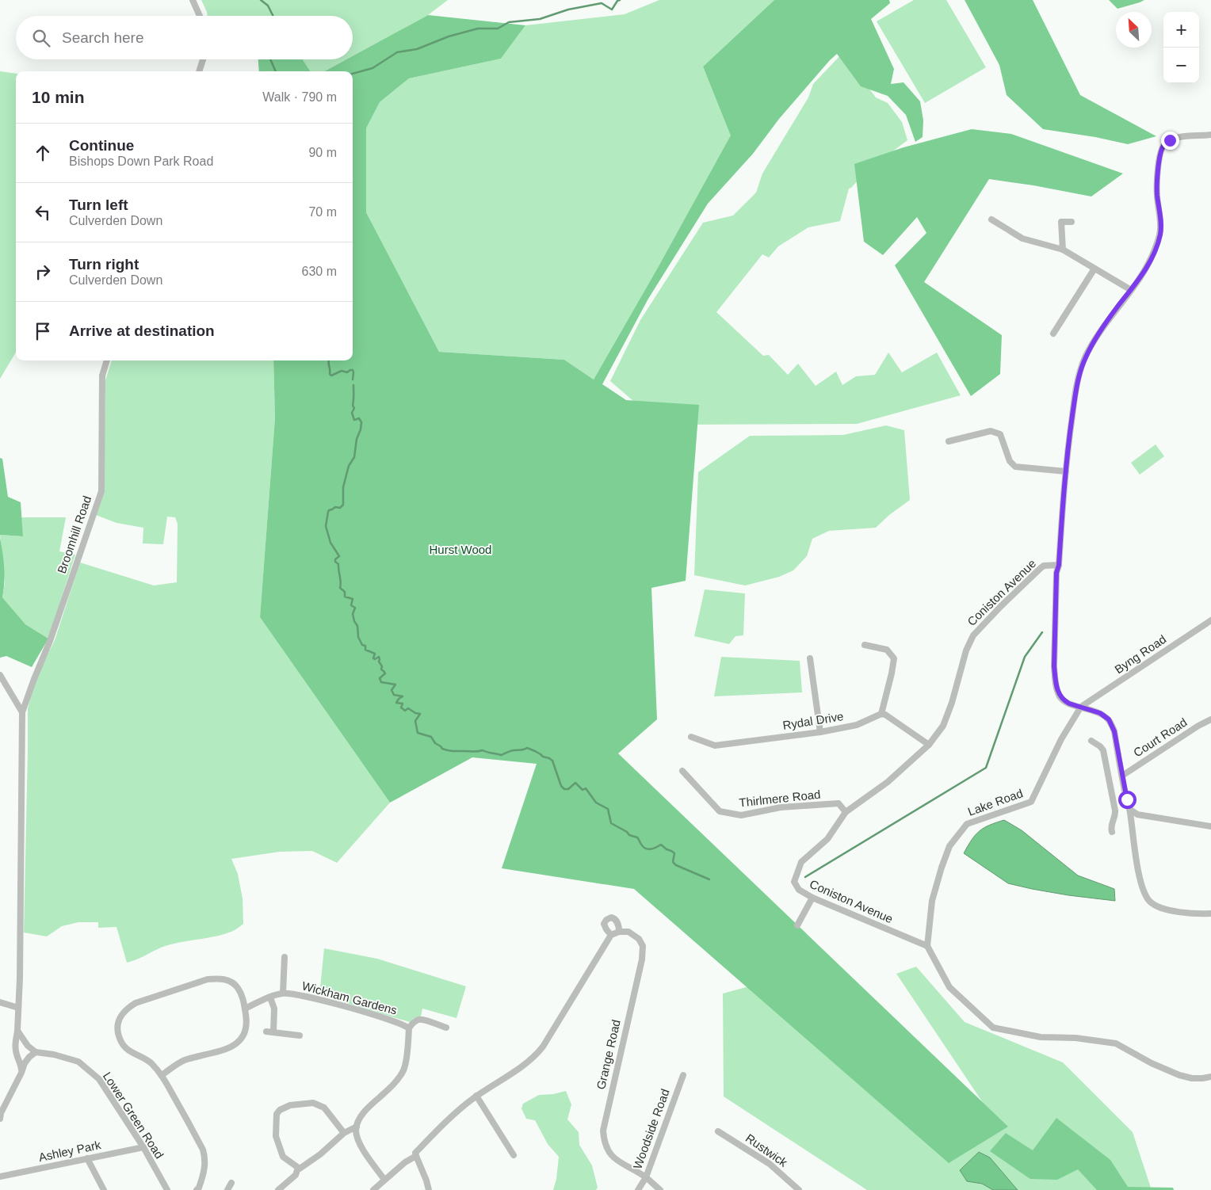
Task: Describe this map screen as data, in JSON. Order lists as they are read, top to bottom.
{
  "streets": {
    "street": [
      "Broomhill Road",
      "Coniston Avenue",
      "Byng Road",
      "Rydal Drive",
      "Court Road",
      "Thirlmere Road",
      "Lake Road",
      "Wickham Gardens",
      "Grange Road",
      "Lower Green Road",
      "Woodside Road",
      "Rustwick",
      "Ashley Park"
    ]
  },
  "crossings": [
    ["Coniston Avenue", "Thirlmere Road"],
    ["Coniston Avenue", "Lake Road"],
    ["Byng Road", "Lake Road"],
    ["Grange Road", "Woodside Road"],
    ["Lower Green Road", "Ashley Park"]
  ],
  "parks": ["Hurst Wood"],
  "north": "top left",
  "page": {
    "map_buttons": ["+", "−"],
    "search": "Search here",
    "heading": ["10 min", "Walk · 790 m"],
    "list": [
      ["Continue", "Bishops Down Park Road", "90 m"],
      ["Turn left", "Culverden Down", "70 m"],
      ["Turn right", "Culverden Down", "630 m"],
      "Arrive at destination"
    ]
  }
}
